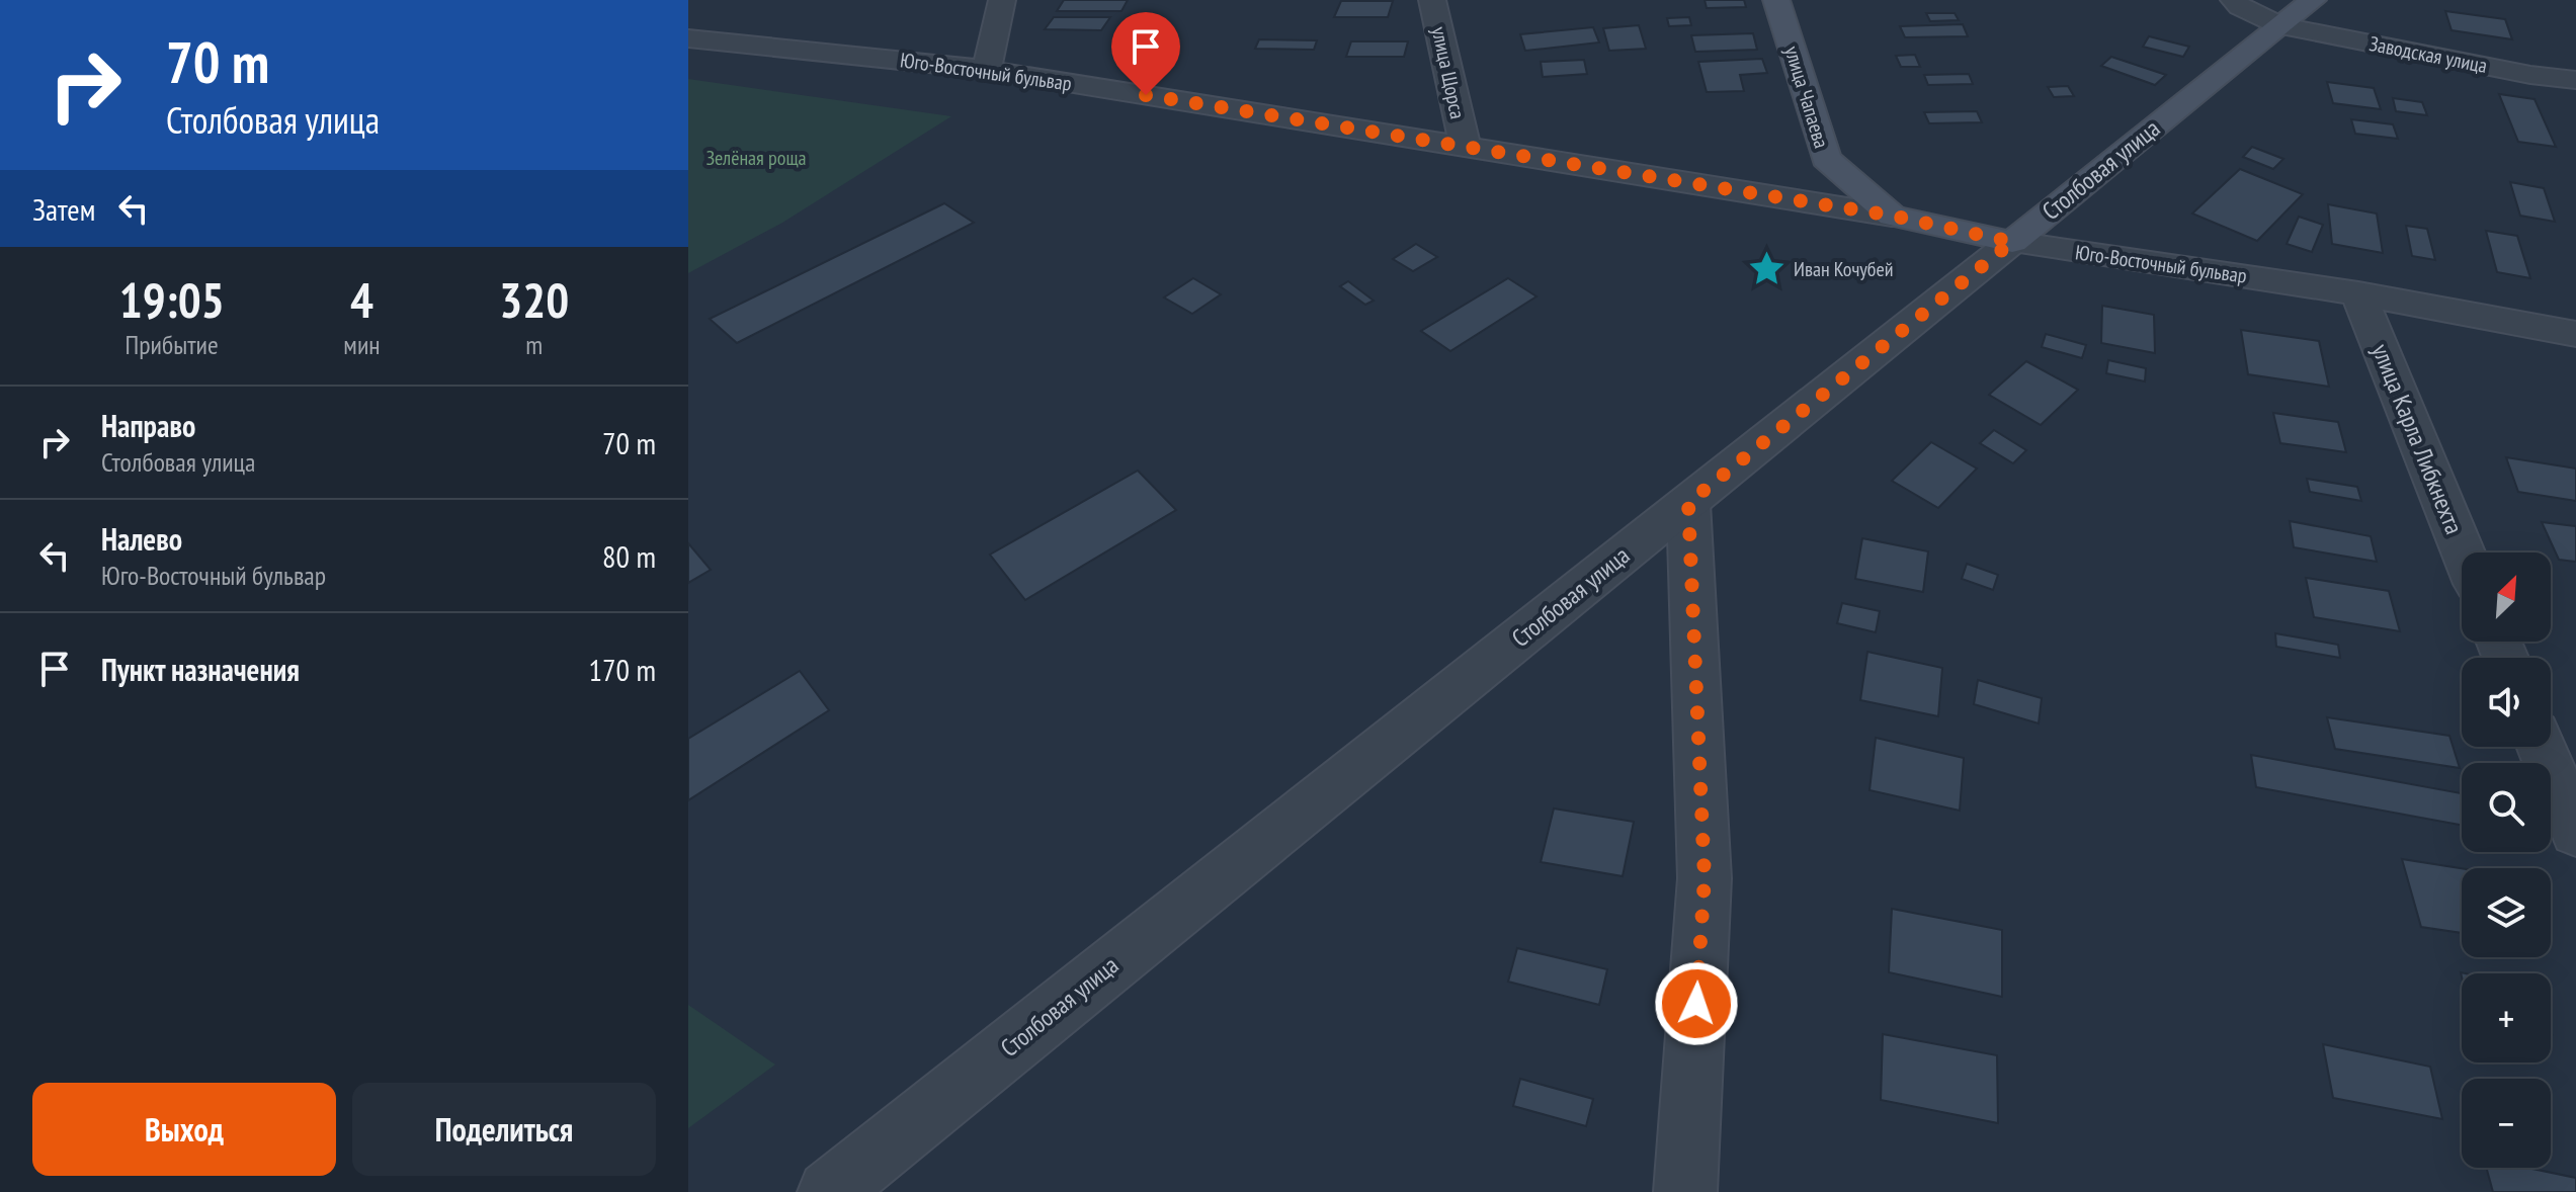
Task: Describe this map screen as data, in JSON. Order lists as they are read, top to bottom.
{
  "streets": {
    "main road": ["Юго-Восточный бульвар", "улица Чапаева", "Столбовая улица"],
    "street": ["Заводская улица", "улица Щорса", "улица Карла Либкнехта"]
  },
  "crossings": [
    ["Заводская улица", "Столбовая улица"],
    ["Юго-Восточный бульвар", "улица Щорса"],
    ["Юго-Восточный бульвар", "улица Чапаева"],
    ["Юго-Восточный бульвар", "Столбовая улица"],
    ["Юго-Восточный бульвар", "улица Карла Либкнехта"]
  ],
  "parks": ["Зелёная роща"],
  "places": {
    "place": ["Иван Кочубей"]
  },
  "north": "top right",
  "page": {
    "turn": ["70 m", "Столбовая улица"],
    "then": "Затем",
    "eta": [
      "19:05",
      "Прибытие",
      "4",
      "мин",
      "320",
      "m"
    ],
    "list": [
      {
        "name": "Направо",
        "note": "Столбовая улица",
        "value": "70 m"
      },
      {
        "name": "Налево",
        "note": "Юго-Восточный бульвар",
        "value": "80 m"
      },
      {
        "name": "Пункт назначения",
        "value": "170 m"
      }
    ],
    "map_buttons": ["+", "−"],
    "buttons": ["Выход", "Поделиться"]
  }
}
